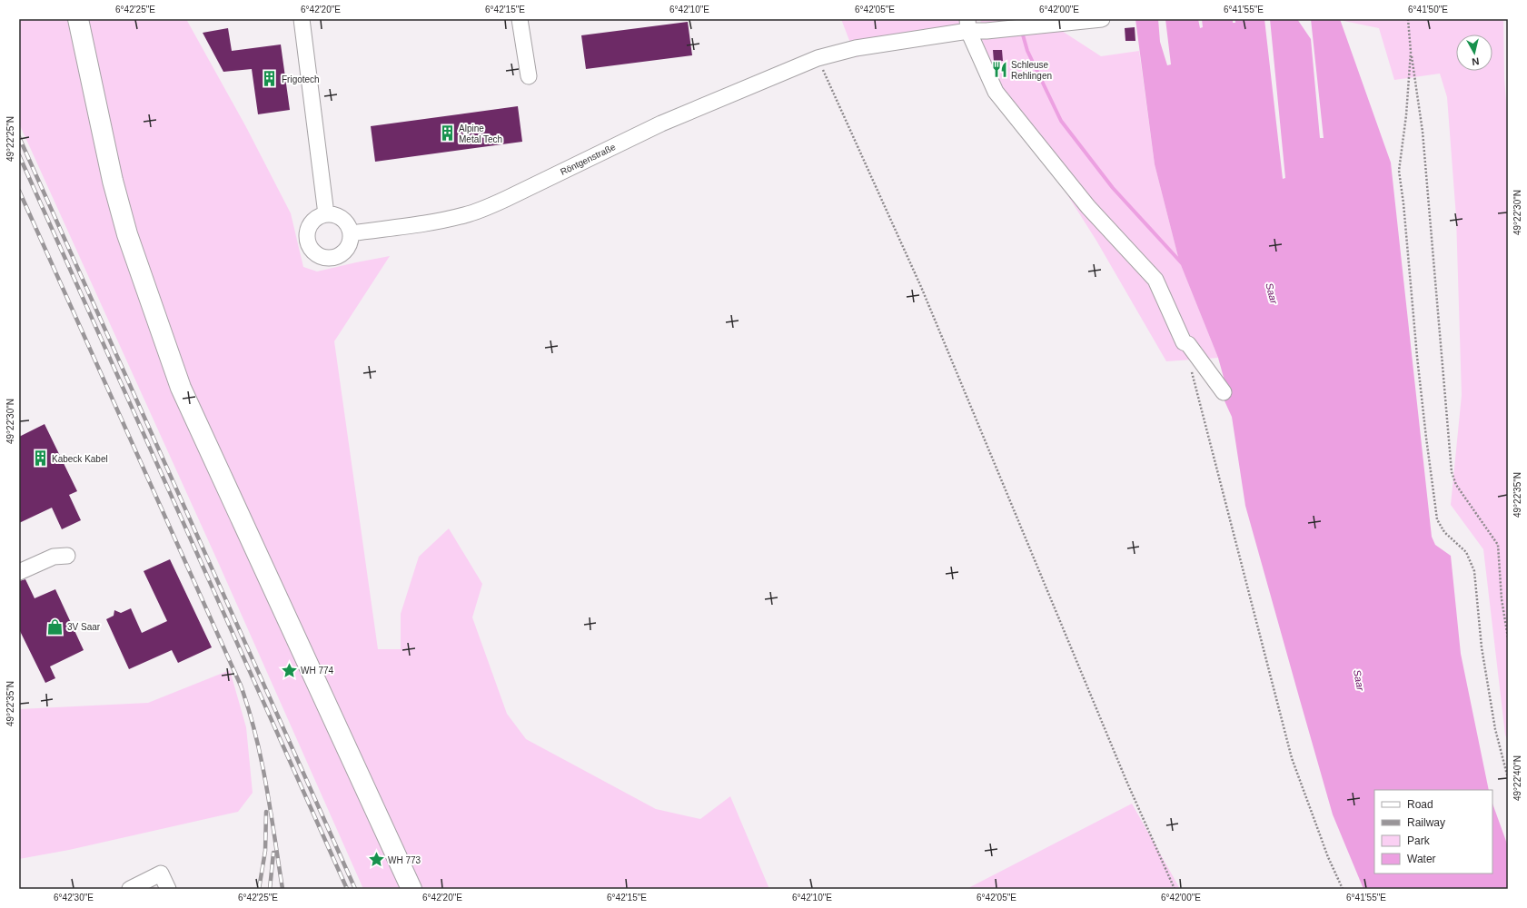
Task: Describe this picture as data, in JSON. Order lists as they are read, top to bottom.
{
  "streets": {
    "street": ["Röntgenstraße"]
  },
  "water": ["Saar"],
  "places": {
    "restaurant": ["Schleuse Rehlingen"],
    "building": ["Frigotech", "Alpine Metal Tech", "Kabeck Kabel"],
    "shop": ["3V Saar"],
    "place": ["WH 774", "WH 773"]
  },
  "legend": [
    "Road",
    "Railway",
    "Park",
    "Water"
  ],
  "north": "bottom",
  "coordinates": [
    "6°42'25\"E",
    "6°42'20\"E",
    "6°42'15\"E",
    "6°42'10\"E",
    "6°42'05\"E",
    "6°42'00\"E",
    "6°41'55\"E",
    "6°41'50\"E",
    "49°22'25\"N",
    "49°22'30\"N",
    "49°22'35\"N",
    "49°22'40\"N",
    "6°42'30\"E"
  ]
}
